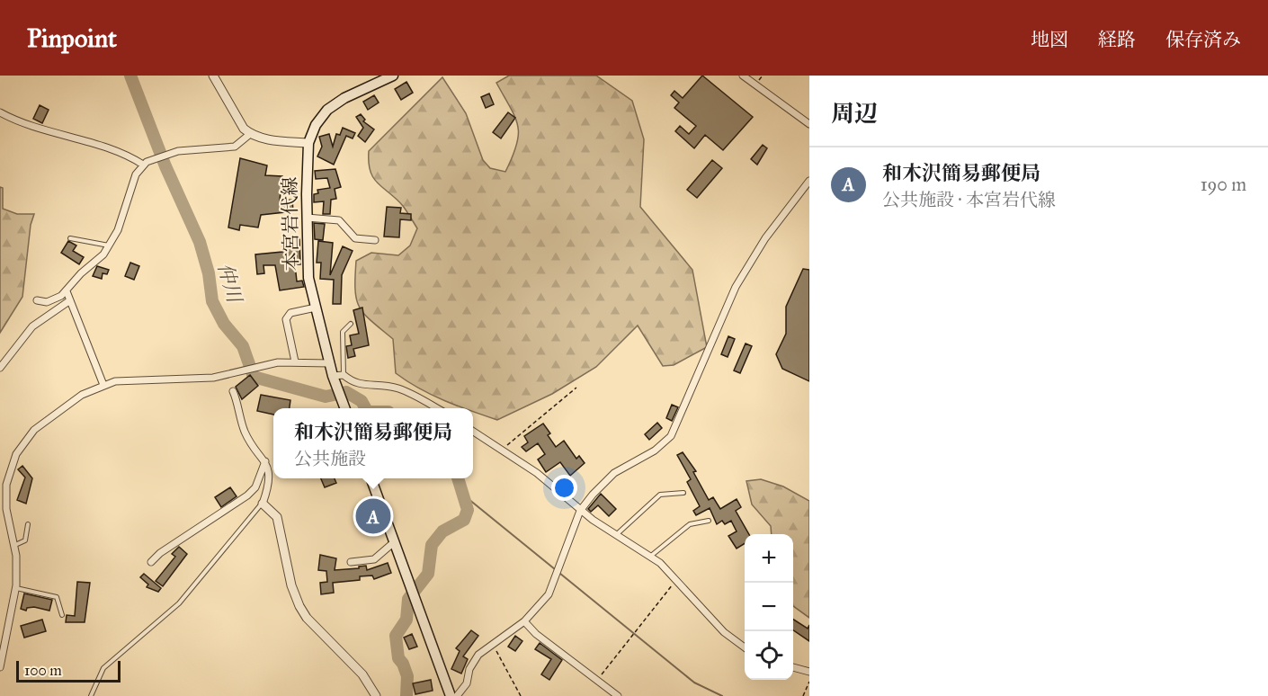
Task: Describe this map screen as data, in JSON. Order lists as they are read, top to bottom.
{
  "streets": {
    "main road": ["本宮岩代線"]
  },
  "water": ["仲川"],
  "scale_bar": "100 m",
  "page": {
    "header": "Pinpoint",
    "nav": ["地図", "経路", "保存済み"],
    "heading": "周辺",
    "list": [
      {
        "mark": "A",
        "name": "和木沢簡易郵便局",
        "note": "公共施設 · 本宮岩代線",
        "value": "190 m"
      }
    ],
    "popup": ["和木沢簡易郵便局", "公共施設"],
    "pins": "A",
    "map_buttons": ["+", "−"],
    "scale": "100 m"
  }
}
